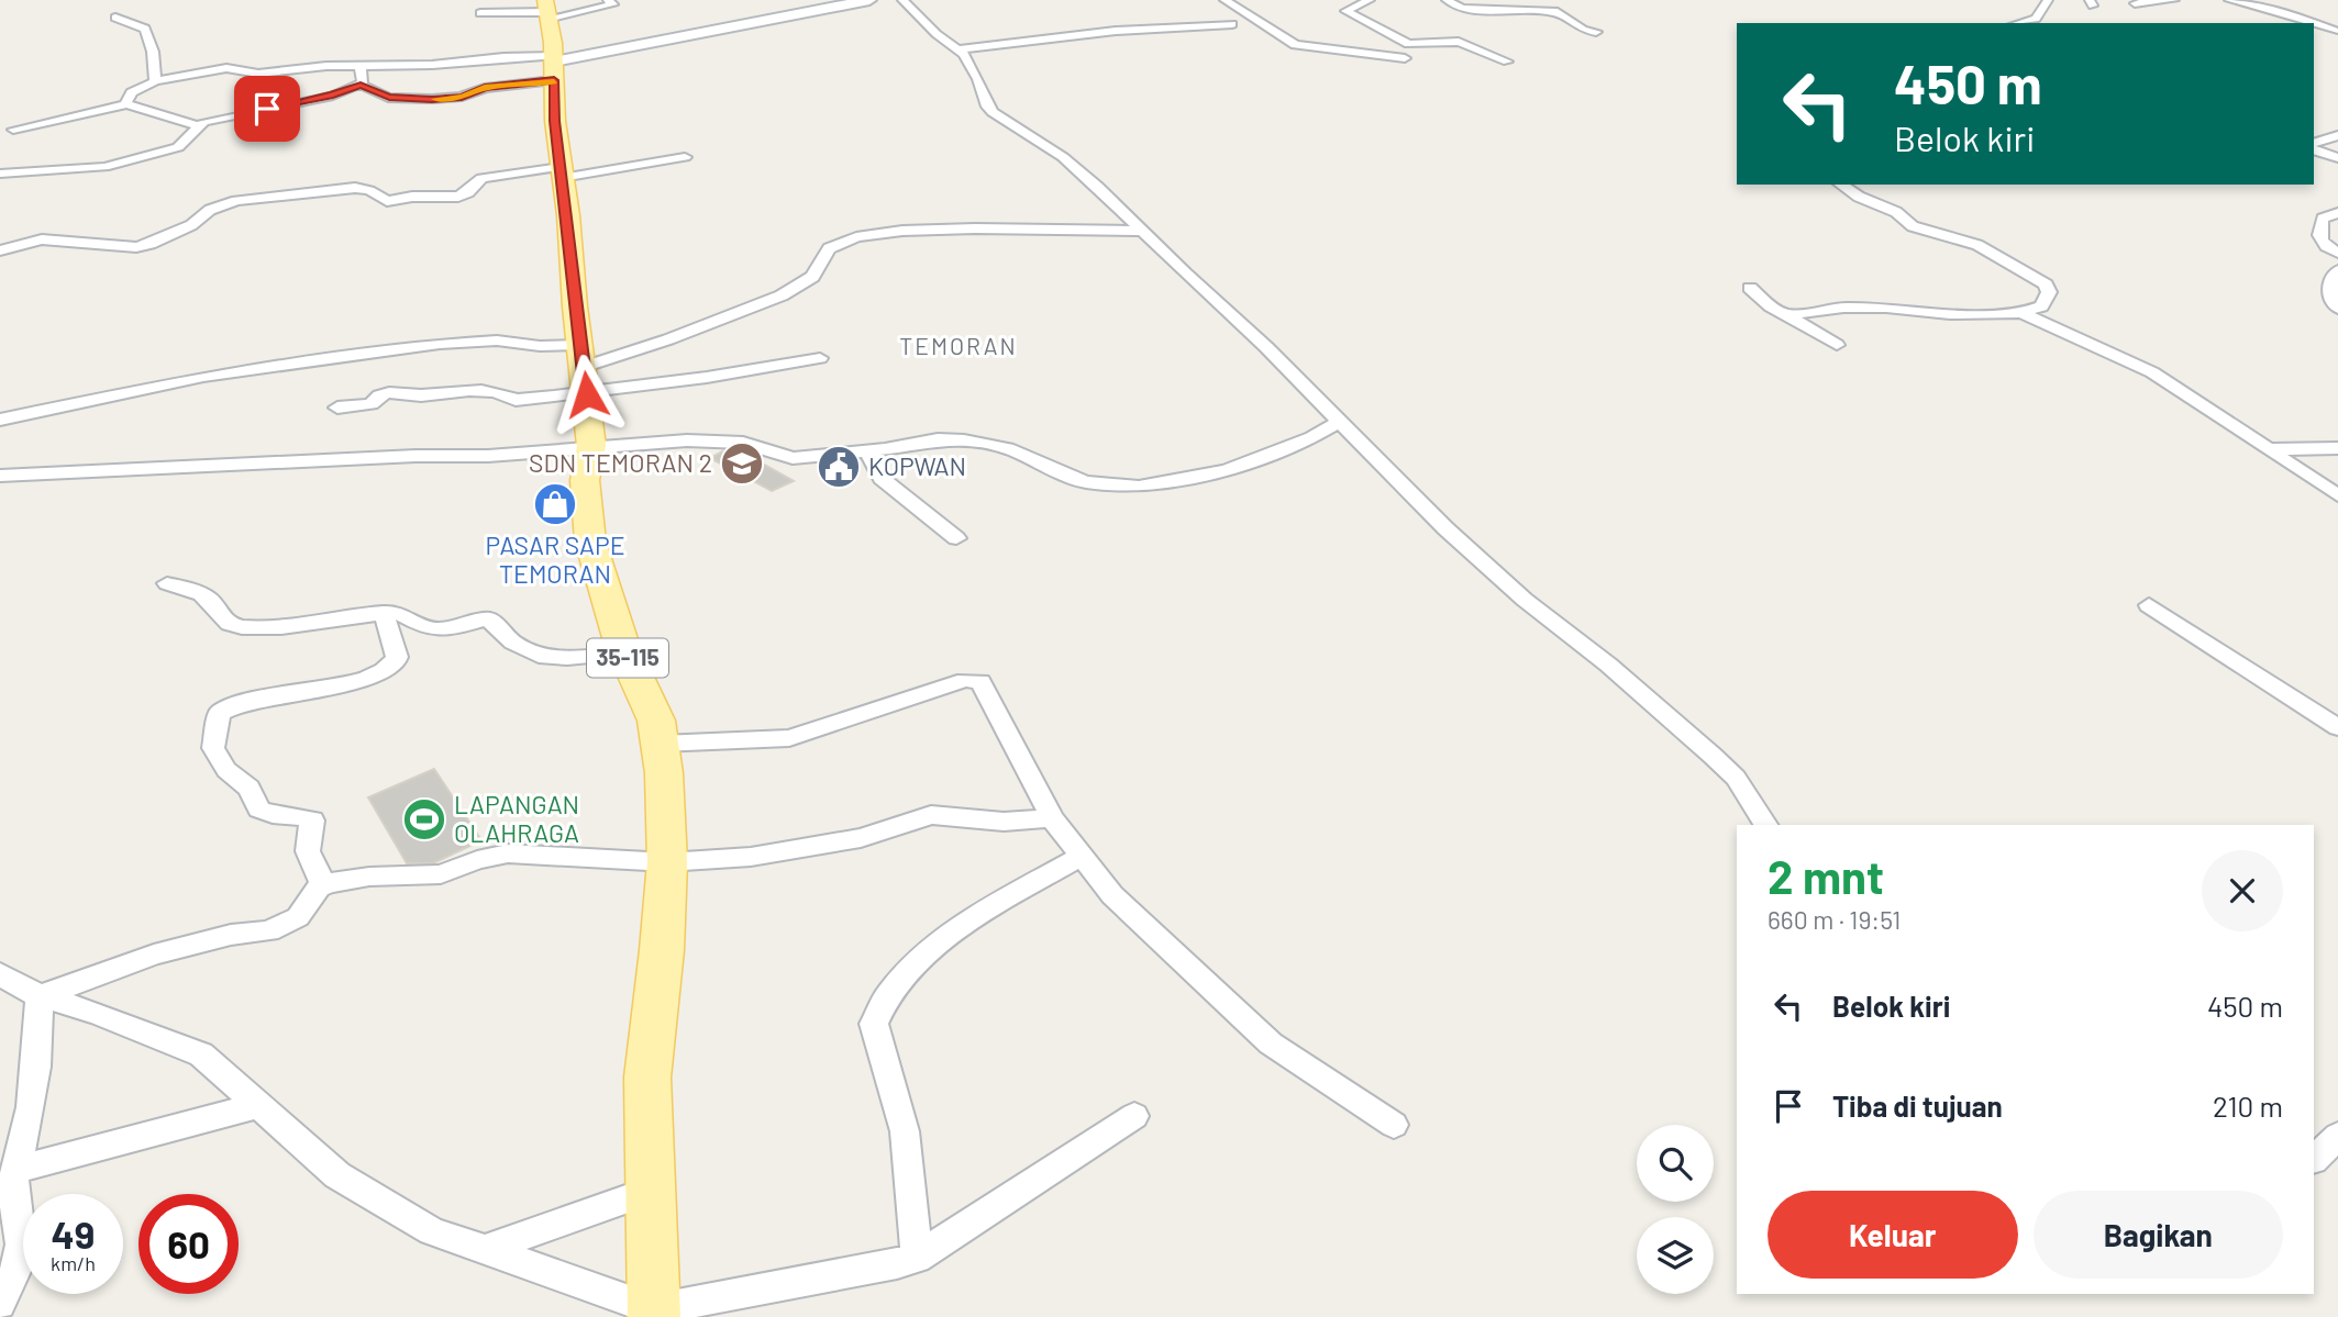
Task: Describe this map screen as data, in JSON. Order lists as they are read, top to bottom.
{
  "streets": {
    "main road": ["35-115"]
  },
  "districts": ["TEMORAN"],
  "places": {
    "school or university": ["SDN TEMORAN 2"],
    "public building": ["KOPWAN"],
    "shop": ["PASAR SAPE TEMORAN"],
    "sports": ["LAPANGAN OLAHRAGA"]
  },
  "page": {
    "turn": ["450 m", "Belok kiri"],
    "heading": ["2 mnt", "660 m · 19:51"],
    "list": [
      {
        "name": "Belok kiri",
        "value": "450 m"
      },
      {
        "name": "Tiba di tujuan",
        "value": "210 m"
      }
    ],
    "buttons": ["Keluar", "Bagikan"],
    "speed": "49 km/h",
    "limit": "60"
  }
}
